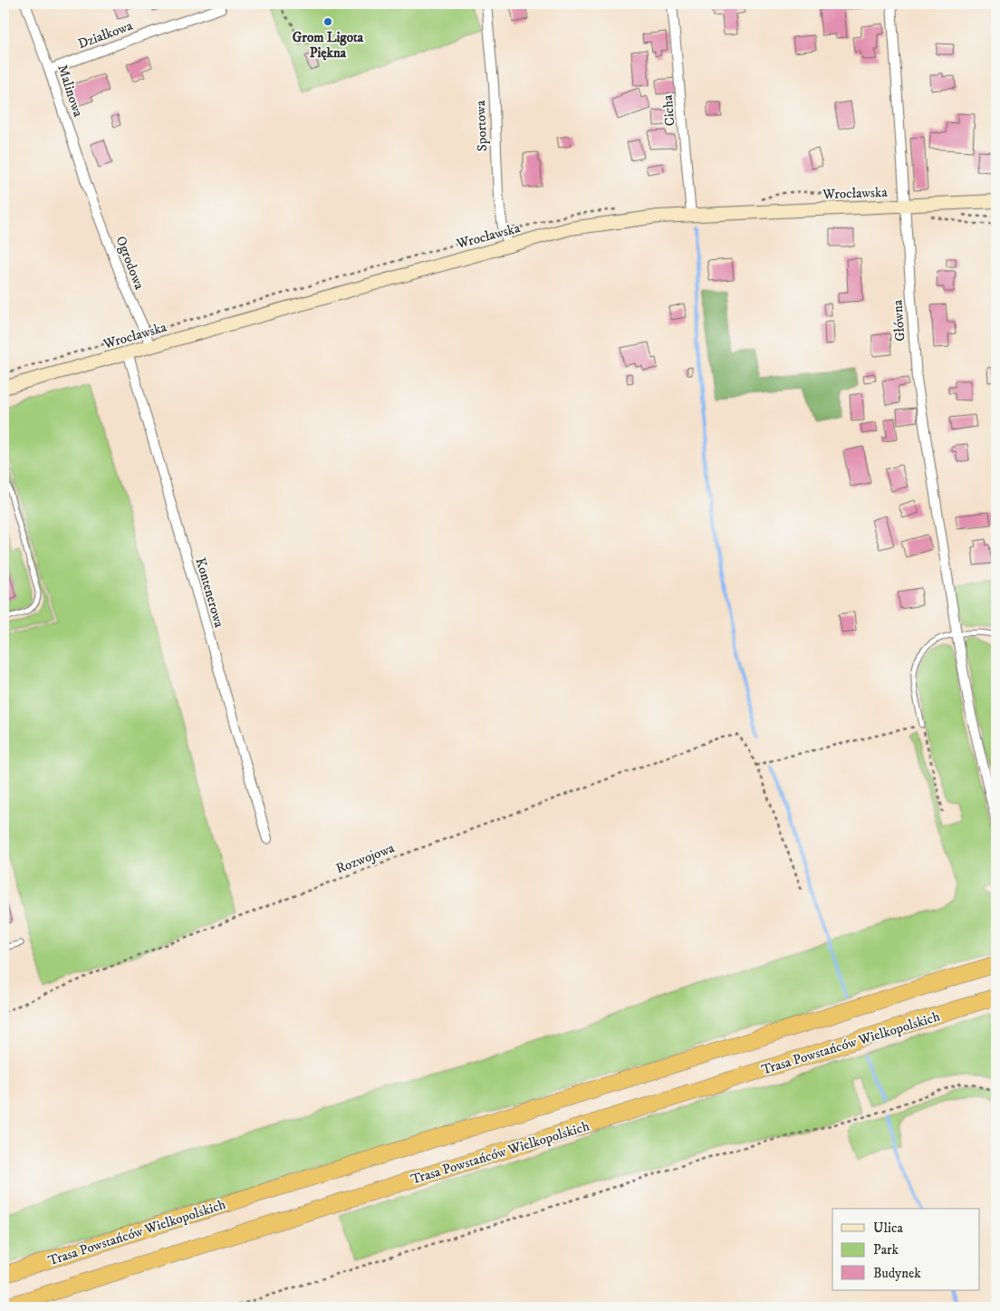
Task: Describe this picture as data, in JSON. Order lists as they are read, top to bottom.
{
  "streets": {
    "highway": ["Trasa Powstańców Wielkopolskich"],
    "main road": ["Wrocławska"],
    "street": [
      "Działkowa",
      "Malinowa",
      "Cicha",
      "Sportowa",
      "Ogrodowa",
      "Główna",
      "Kontenerowa"
    ],
    "path": ["Rozwojowa"]
  },
  "crossings": [
    ["Działkowa", "Malinowa"],
    ["Malinowa", "Ogrodowa"],
    ["Cicha", "Wrocławska"],
    ["Sportowa", "Wrocławska"],
    ["Wrocławska", "Ogrodowa"],
    ["Wrocławska", "Główna"],
    ["Wrocławska", "Kontenerowa"]
  ],
  "places": ["Grom Ligota Piękna"],
  "legend": ["Ulica", "Park", "Budynek"]
}
